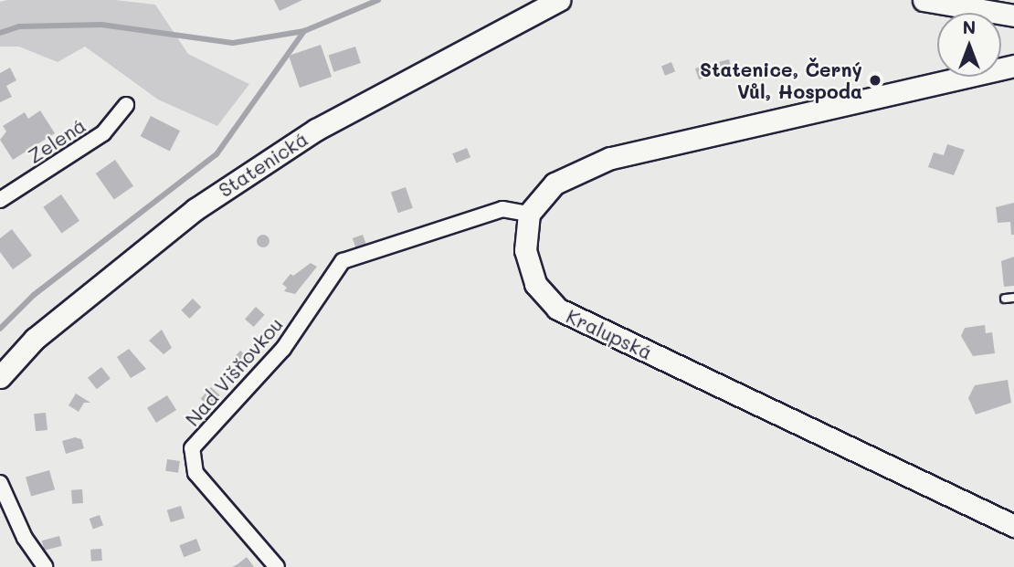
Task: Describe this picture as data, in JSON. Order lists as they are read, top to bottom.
{
  "streets": {
    "main road": ["Statenická", "Kralupská"],
    "street": ["Zelená", "Nad Višňovkou"]
  },
  "crossings": [
    ["Kralupská", "Nad Višňovkou"]
  ],
  "places": ["Statenice, Černý Vůl, Hospoda"],
  "north": "top"
}
